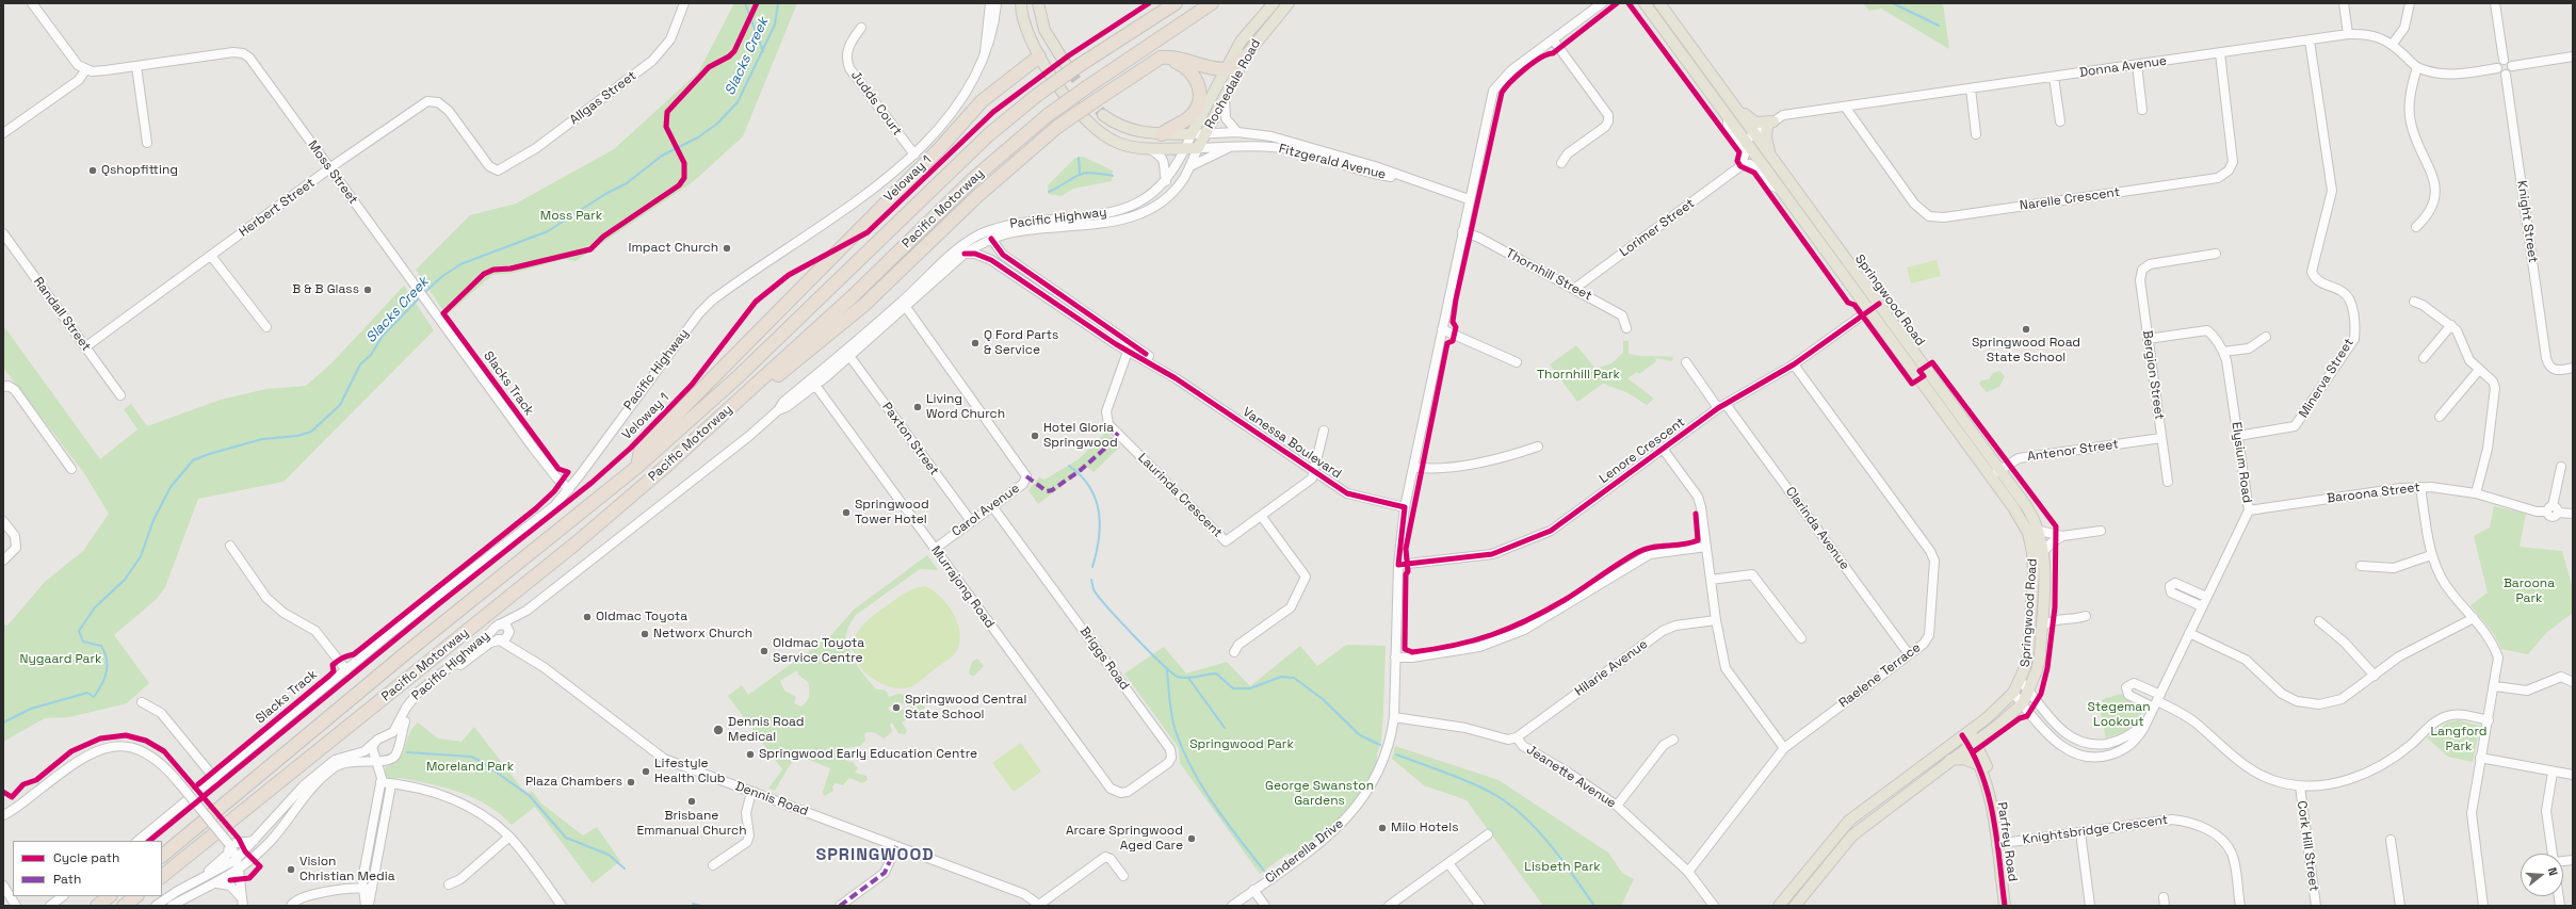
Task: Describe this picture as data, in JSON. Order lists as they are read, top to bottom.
{
  "streets": {
    "highway": ["Pacific Motorway"],
    "main road": ["Rochedale Road", "Springwood Road", "Parfrey Road"],
    "street": [
      "Donna Avenue",
      "Allgas Street",
      "Judds Court",
      "Fitzgerald Avenue",
      "Moss Street",
      "Narelle Crescent",
      "Herbert Street",
      "Pacific Highway",
      "Knight Street",
      "Lorimer Street",
      "Thornhill Street",
      "Randall Street",
      "Bergion Street",
      "Minerva Street",
      "Paxton Street",
      "Vanessa Boulevard",
      "Lenore Crescent",
      "Antenor Street",
      "Elysium Road",
      "Baroona Street",
      "Laurinda Crescent",
      "Carol Avenue",
      "Clarinda Avenue",
      "Murrajong Road",
      "Briggs Road",
      "Hilarie Avenue",
      "Raelene Terrace",
      "Jeanette Avenue",
      "Dennis Road",
      "Knightsbridge Crescent",
      "Cork Hill Street",
      "Cinderella Drive"
    ],
    "cycle path": ["Veloway 1", "Slacks Track"]
  },
  "crossings": [
    ["Donna Avenue", "Narelle Crescent"],
    ["Donna Avenue", "Knight Street"],
    ["Donna Avenue", "Springwood Road"],
    ["Donna Avenue", "Minerva Street"],
    ["Rochedale Road", "Fitzgerald Avenue"],
    ["Rochedale Road", "Pacific Highway"],
    ["Allgas Street", "Herbert Street"],
    ["Judds Court", "Pacific Highway"],
    ["Fitzgerald Avenue", "Pacific Highway"],
    ["Fitzgerald Avenue", "Cinderella Drive"],
    ["Moss Street", "Herbert Street"],
    ["Moss Street", "Pacific Highway"],
    ["Herbert Street", "Randall Street"],
    ["Pacific Highway", "Paxton Street"],
    ["Pacific Highway", "Vanessa Boulevard"],
    ["Pacific Highway", "Carol Avenue"],
    ["Pacific Highway", "Murrajong Road"],
    ["Pacific Highway", "Dennis Road"],
    ["Lorimer Street", "Thornhill Street"],
    ["Thornhill Street", "Cinderella Drive"],
    ["Springwood Road", "Lenore Crescent"],
    ["Springwood Road", "Antenor Street"],
    ["Springwood Road", "Elysium Road"],
    ["Springwood Road", "Parfrey Road"],
    ["Bergion Street", "Antenor Street"],
    ["Bergion Street", "Elysium Road"],
    ["Minerva Street", "Elysium Road"],
    ["Paxton Street", "Carol Avenue"],
    ["Vanessa Boulevard", "Laurinda Crescent"],
    ["Vanessa Boulevard", "Cinderella Drive"],
    ["Lenore Crescent", "Clarinda Avenue"],
    ["Lenore Crescent", "Raelene Terrace"],
    ["Lenore Crescent", "Cinderella Drive"],
    ["Elysium Road", "Baroona Street"],
    ["Carol Avenue", "Murrajong Road"],
    ["Carol Avenue", "Briggs Road"],
    ["Clarinda Avenue", "Raelene Terrace"],
    ["Murrajong Road", "Briggs Road"],
    ["Hilarie Avenue", "Jeanette Avenue"],
    ["Raelene Terrace", "Jeanette Avenue"],
    ["Jeanette Avenue", "Cinderella Drive"],
    ["Knightsbridge Crescent", "Parfrey Road"]
  ],
  "districts": ["SPRINGWOOD"],
  "water": ["Slacks Creek"],
  "parks": [
    "Moss Park",
    "Thornhill Park",
    "Baroona Park",
    "Nygaard Park",
    "Stegeman Lookout",
    "Langford Park",
    "Springwood Park",
    "Moreland Park",
    "George Swanston Gardens",
    "Lisbeth Park"
  ],
  "places": [
    "Qshopfitting",
    "Impact Church",
    "B & B Glass",
    "Springwood Road State School",
    "Q Ford Parts & Service",
    "Living Word Church",
    "Hotel Gloria Springwood",
    "Springwood Tower Hotel",
    "Oldmac Toyota",
    "Networx Church",
    "Oldmac Toyota Service Centre",
    "Springwood Central State School",
    "Dennis Road Medical",
    "Springwood Early Education Centre",
    "Lifestyle Health Club",
    "Plaza Chambers",
    "Brisbane Emmanual Church",
    "Milo Hotels",
    "Arcare Springwood Aged Care",
    "Vision Christian Media"
  ],
  "legend": ["Cycle path", "Path"],
  "north": "right"
}
